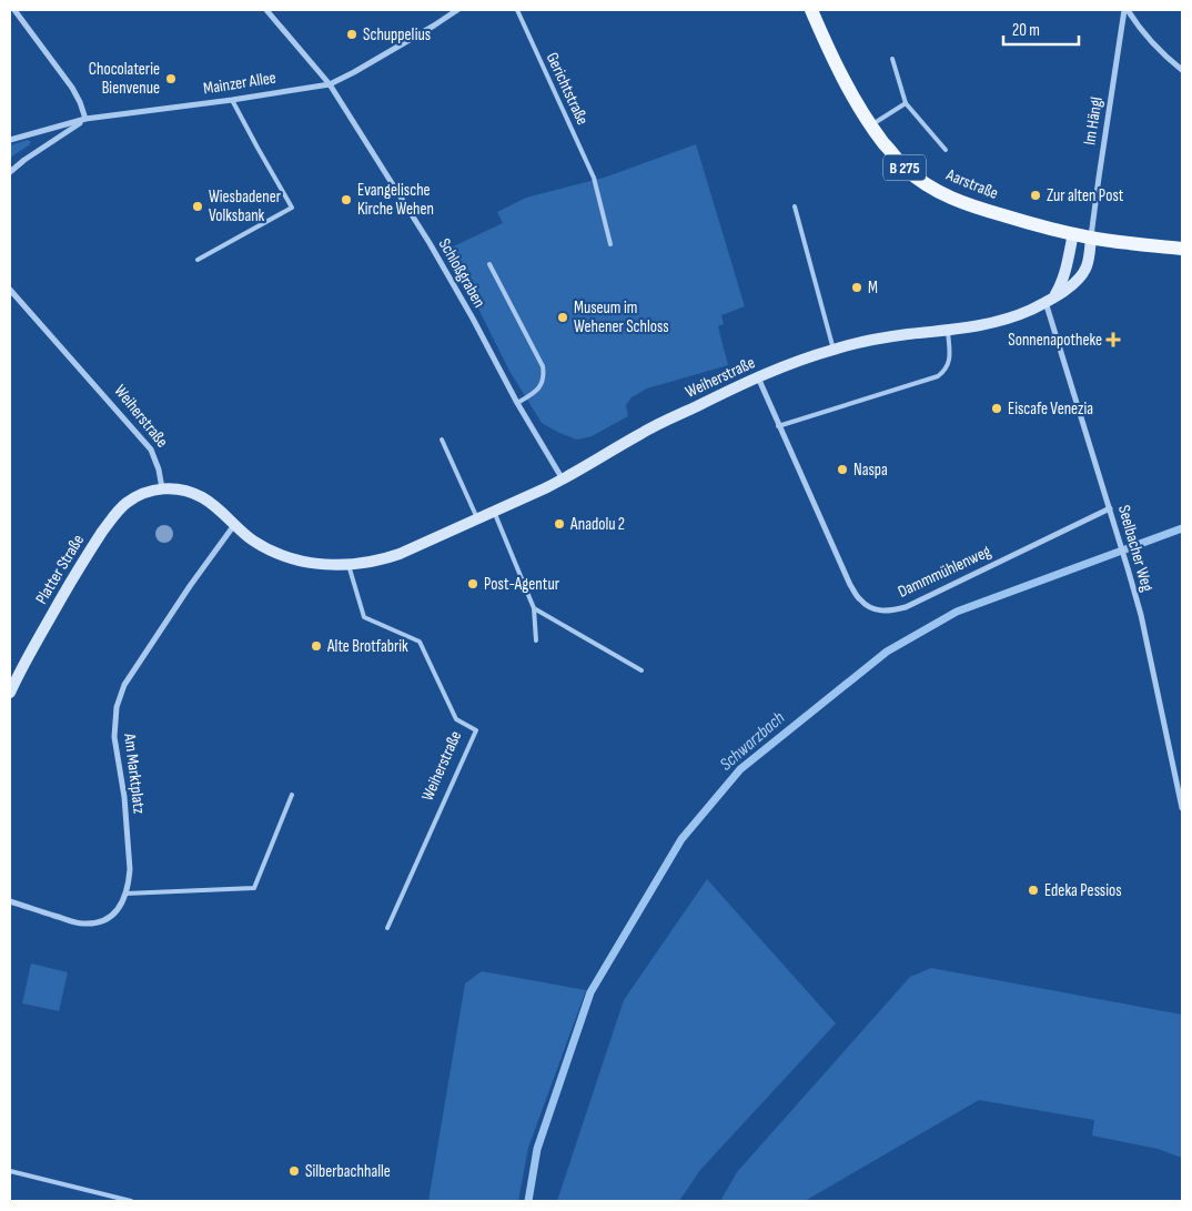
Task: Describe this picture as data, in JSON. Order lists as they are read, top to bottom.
{
  "streets": {
    "main road": [
      "B 275",
      "Aarstraße",
      "Weiherstraße",
      "Platter Straße"
    ],
    "street": [
      "Mainzer Allee",
      "Im Hängl",
      "Schloßgraben",
      "Seelbacher Weg",
      "Dammmühlenweg",
      "Am Marktplatz"
    ],
    "lane": ["Gerichtstraße"]
  },
  "crossings": [
    ["Mainzer Allee", "Schloßgraben"],
    ["Im Hängl", "Aarstraße"],
    ["Im Hängl", "Weiherstraße"],
    ["Aarstraße", "Weiherstraße"],
    ["Schloßgraben", "Weiherstraße"],
    ["Weiherstraße", "Seelbacher Weg"],
    ["Weiherstraße", "Platter Straße"],
    ["Weiherstraße", "Dammmühlenweg"],
    ["Weiherstraße", "Am Marktplatz"],
    ["Seelbacher Weg", "Dammmühlenweg"]
  ],
  "water": ["Schwarzbach"],
  "places": {
    "other": [
      "Schuppelius",
      "Chocolaterie Bienvenue",
      "Zur alten Post",
      "Evangelische Kirche Wehen",
      "Wiesbadener Volksbank",
      "M",
      "Museum im Wehener Schloss",
      "Eiscafe Venezia",
      "Naspa",
      "Anadolu 2",
      "Post-Agentur",
      "Alte Brotfabrik",
      "Edeka Pessios",
      "Silberbachhalle"
    ],
    "health": ["Sonnenapotheke"]
  },
  "scale_bar": "20 m"
}
